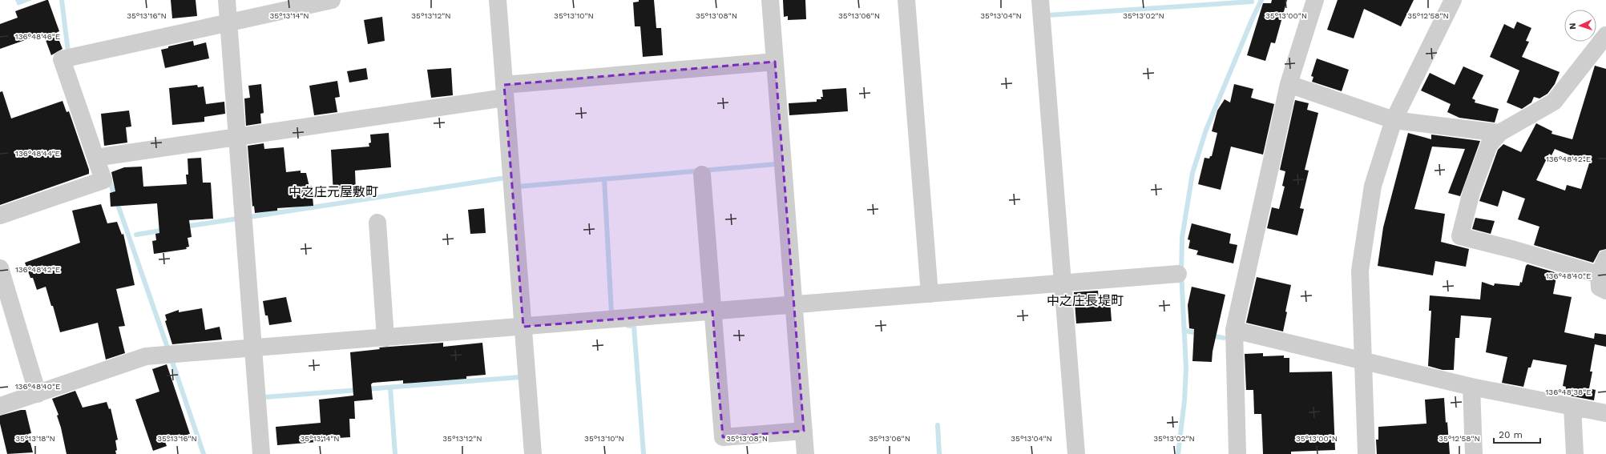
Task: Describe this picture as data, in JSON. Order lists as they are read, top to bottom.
{
  "districts": ["中之庄元屋敷町", "中之庄長堤町"],
  "scale_bar": "20 m",
  "north": "left",
  "coordinates": [
    "35°13'16\"N",
    "35°13'14\"N",
    "35°13'08\"N",
    "35°13'06\"N",
    "35°13'04\"N",
    "35°13'02\"N",
    "35°13'00\"N",
    "35°12'58\"N",
    "35°13'12\"N",
    "35°13'10\"N",
    "136°48'46\"E",
    "136°48'44\"E",
    "136°48'42\"E",
    "136°48'40\"E",
    "136°48'38\"E",
    "35°13'18\"N"
  ]
}
